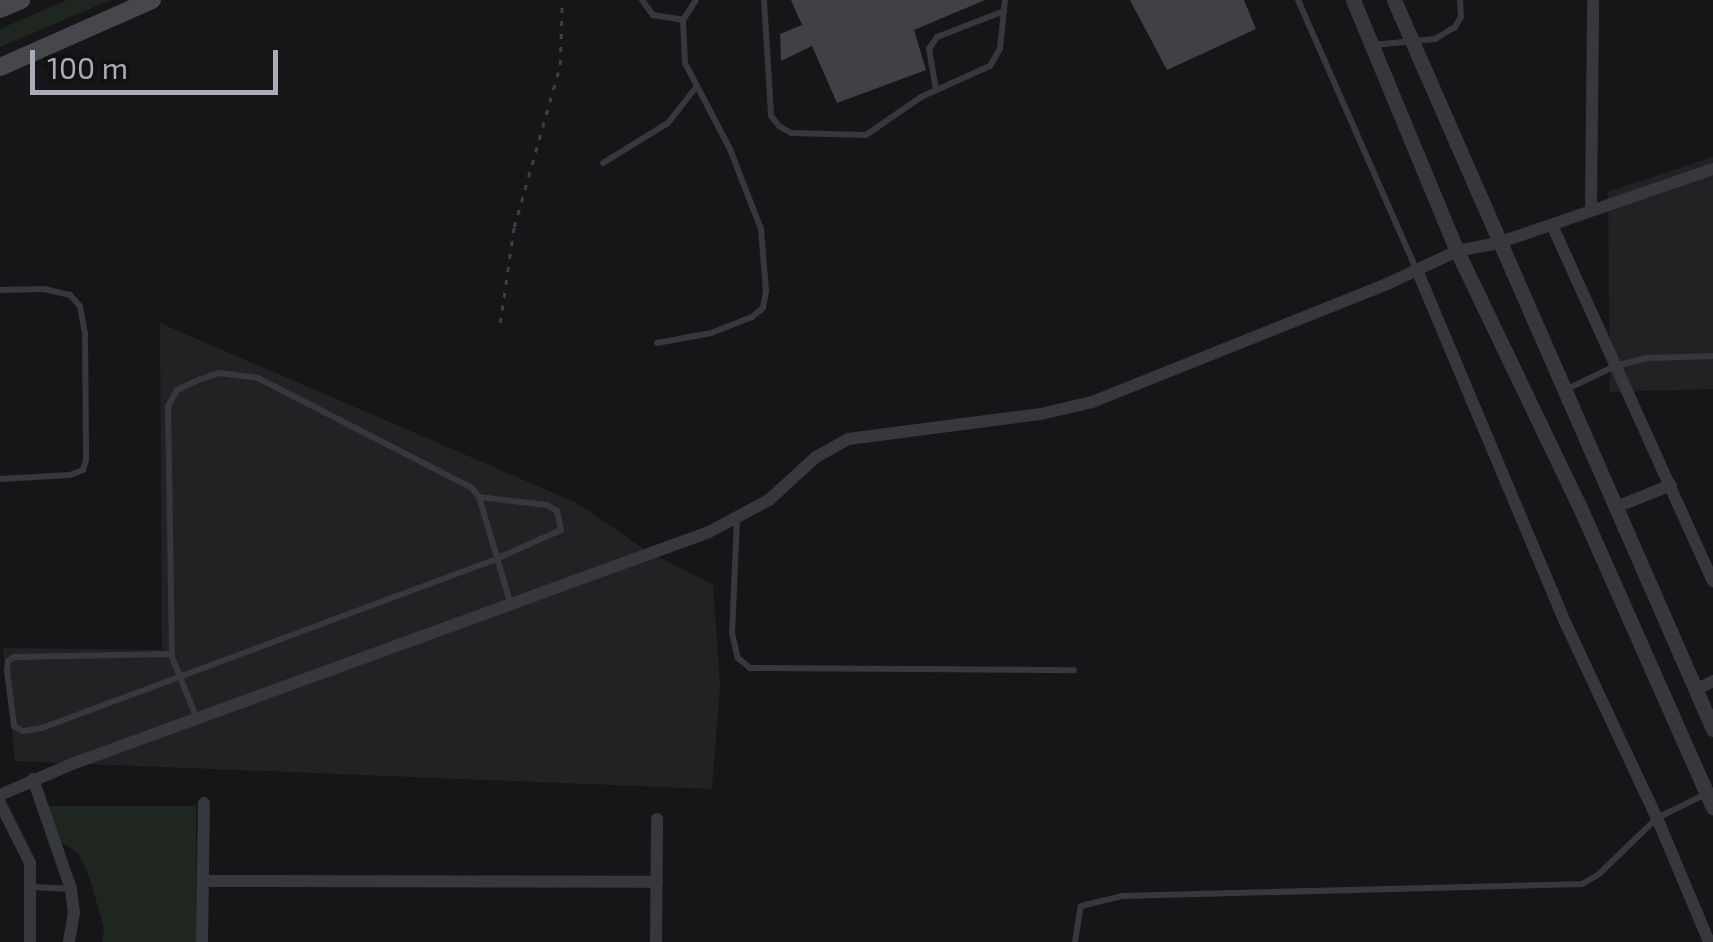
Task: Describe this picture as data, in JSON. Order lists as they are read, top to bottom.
{
  "scale_bar": "100 m"
}
